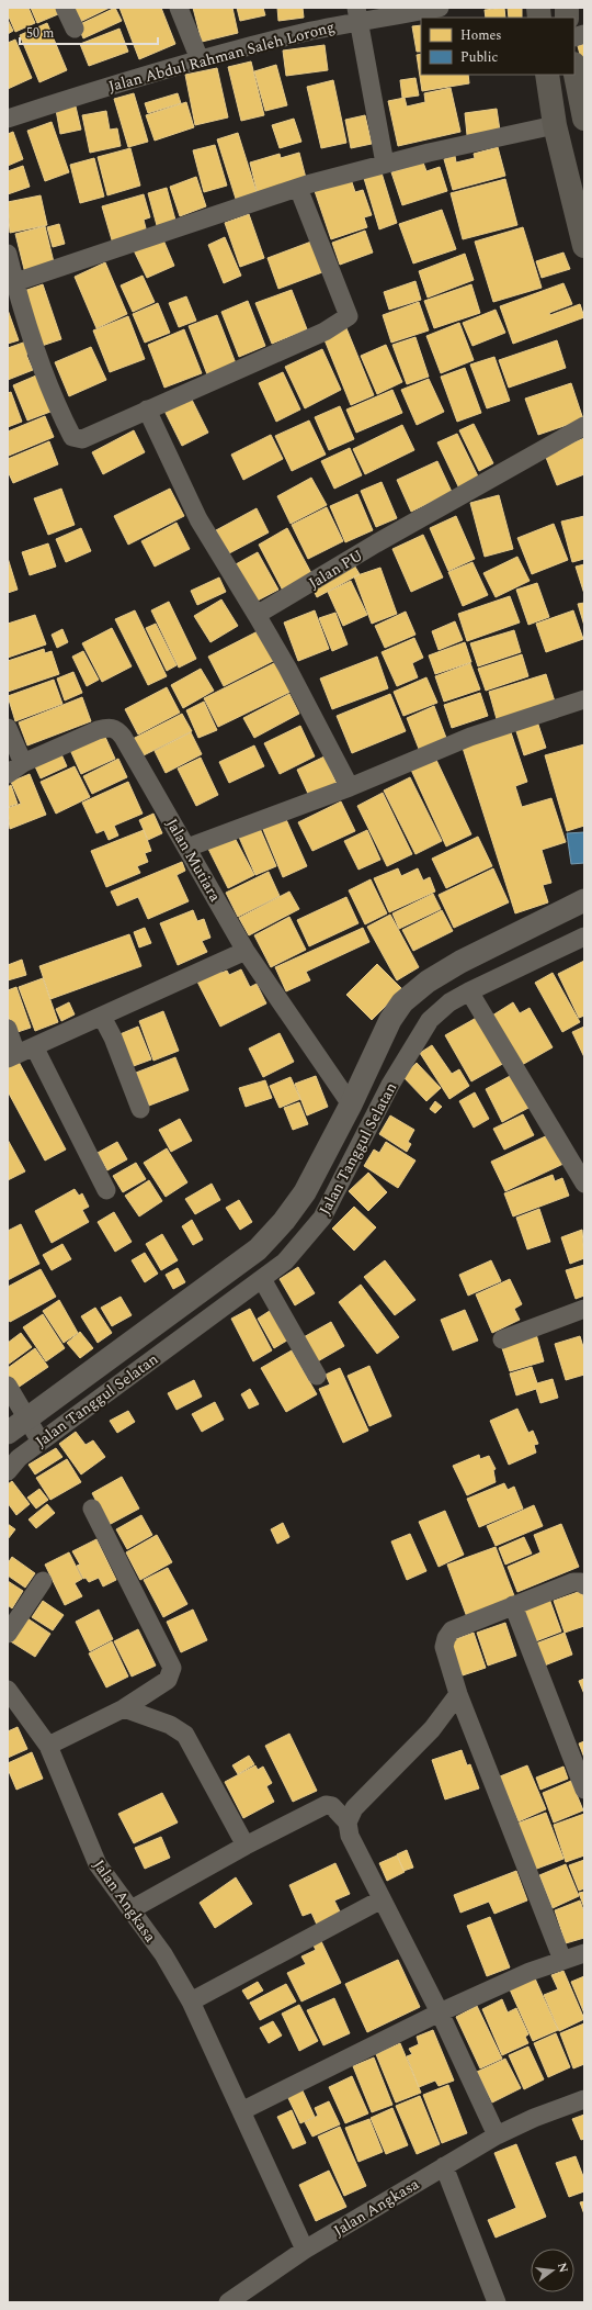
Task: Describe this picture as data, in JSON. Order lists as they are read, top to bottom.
{
  "streets": {
    "street": [
      "Jalan Abdul Rahman Saleh Lorong",
      "Jalan PU",
      "Jalan Mutiara",
      "Jalan Tanggul Selatan",
      "Jalan Angkasa"
    ]
  },
  "crossings": [
    ["Jalan Mutiara", "Jalan Tanggul Selatan"]
  ],
  "legend": ["Homes", "Public"],
  "scale_bar": "50 m",
  "north": "right"
}
